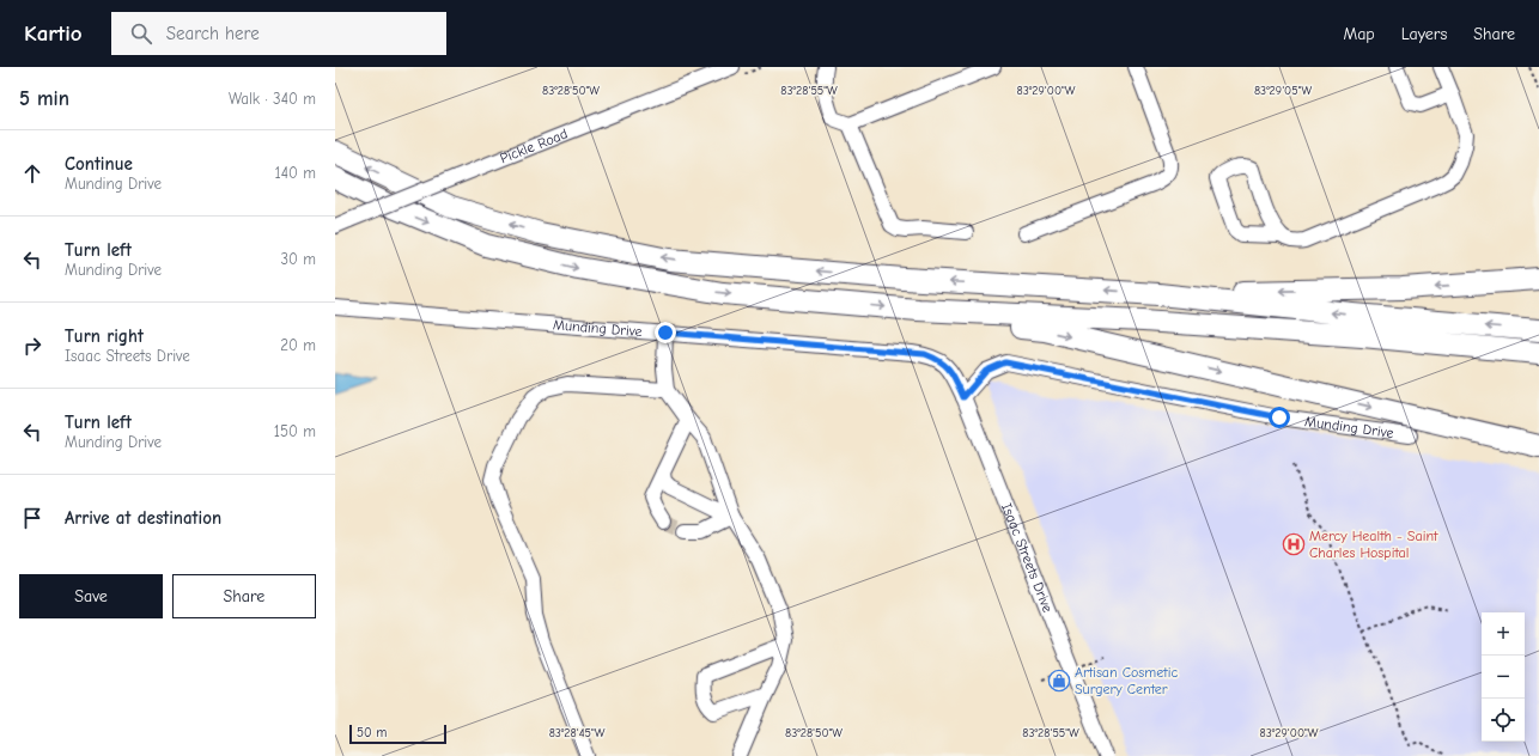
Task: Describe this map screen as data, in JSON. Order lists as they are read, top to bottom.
{
  "streets": {
    "street": ["Pickle Road", "Munding Drive", "Isaac Streets Drive"]
  },
  "crossings": [
    ["Munding Drive", "Isaac Streets Drive"]
  ],
  "places": {
    "hospital": ["Mercy Health - Saint Charles Hospital"],
    "shop": ["Artisan Cosmetic Surgery Center"]
  },
  "scale_bar": "50 m",
  "page": {
    "header": "Kartio",
    "search": "Search here",
    "nav": ["Map", "Layers", "Share"],
    "heading": ["5 min", "Walk · 340 m"],
    "list": [
      ["Continue", "Munding Drive", "140 m"],
      ["Turn left", "Munding Drive", "30 m"],
      ["Turn right", "Isaac Streets Drive", "20 m"],
      ["Turn left", "Munding Drive", "150 m"],
      "Arrive at destination"
    ],
    "buttons": ["Save", "Share"],
    "map_buttons": ["+", "−"],
    "scale": "50 m"
  },
  "coordinates": [
    "83°28'50\"W",
    "83°28'55\"W",
    "83°29'00\"W",
    "83°29'05\"W",
    "83°28'45\"W"
  ]
}
